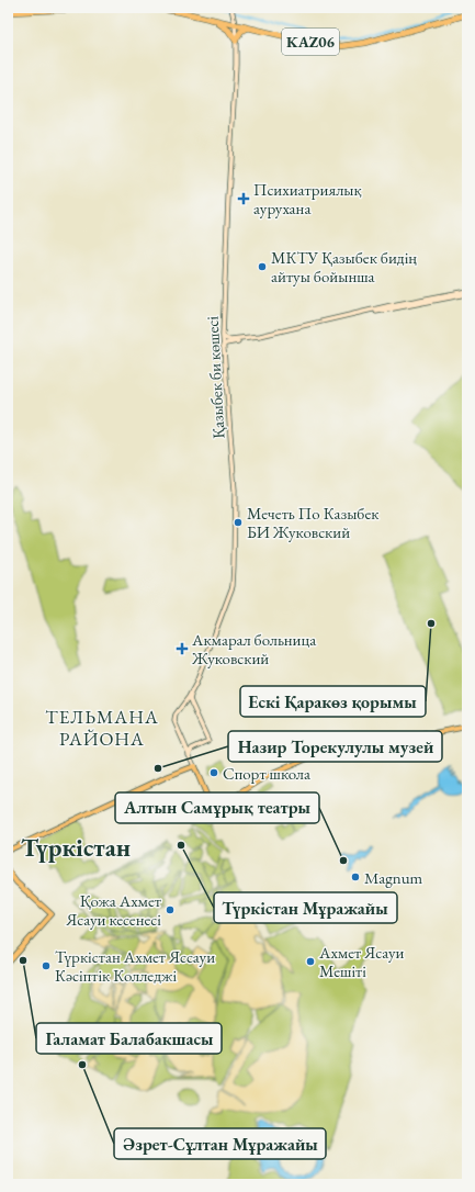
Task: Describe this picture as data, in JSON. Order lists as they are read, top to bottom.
{
  "streets": {
    "highway": ["KАZ06"],
    "main road": ["Қазыбек би көшесі"]
  },
  "crossings": [
    ["KАZ06", "Қазыбек би көшесі"]
  ],
  "districts": ["ТЕЛЬМАНА РАЙОНА", "Түркістан"],
  "places": {
    "health": ["Психиатриялық аурухана", "Акмарал больница Жуковский"],
    "other": [
      "МКТУ Қазыбек бидің айтуы бойынша",
      "Мечеть По Казыбек БИ Жуковский",
      "Ескі Қаракөз қорымы",
      "Назир Торекулулы музей",
      "Спорт школа",
      "Түркістан Мұражайы",
      "Алтын Самұрық театры",
      "Magnum",
      "Қожа Ахмет Ясауи кесенесі",
      "Галамат Балабакшасы",
      "Ахмет Ясауи Мешіті",
      "Түркістан Ахмет Яссауи Кәсіптік Колледжі",
      "Әзрет-Сұлтан Мұражайы"
    ]
  }
}
